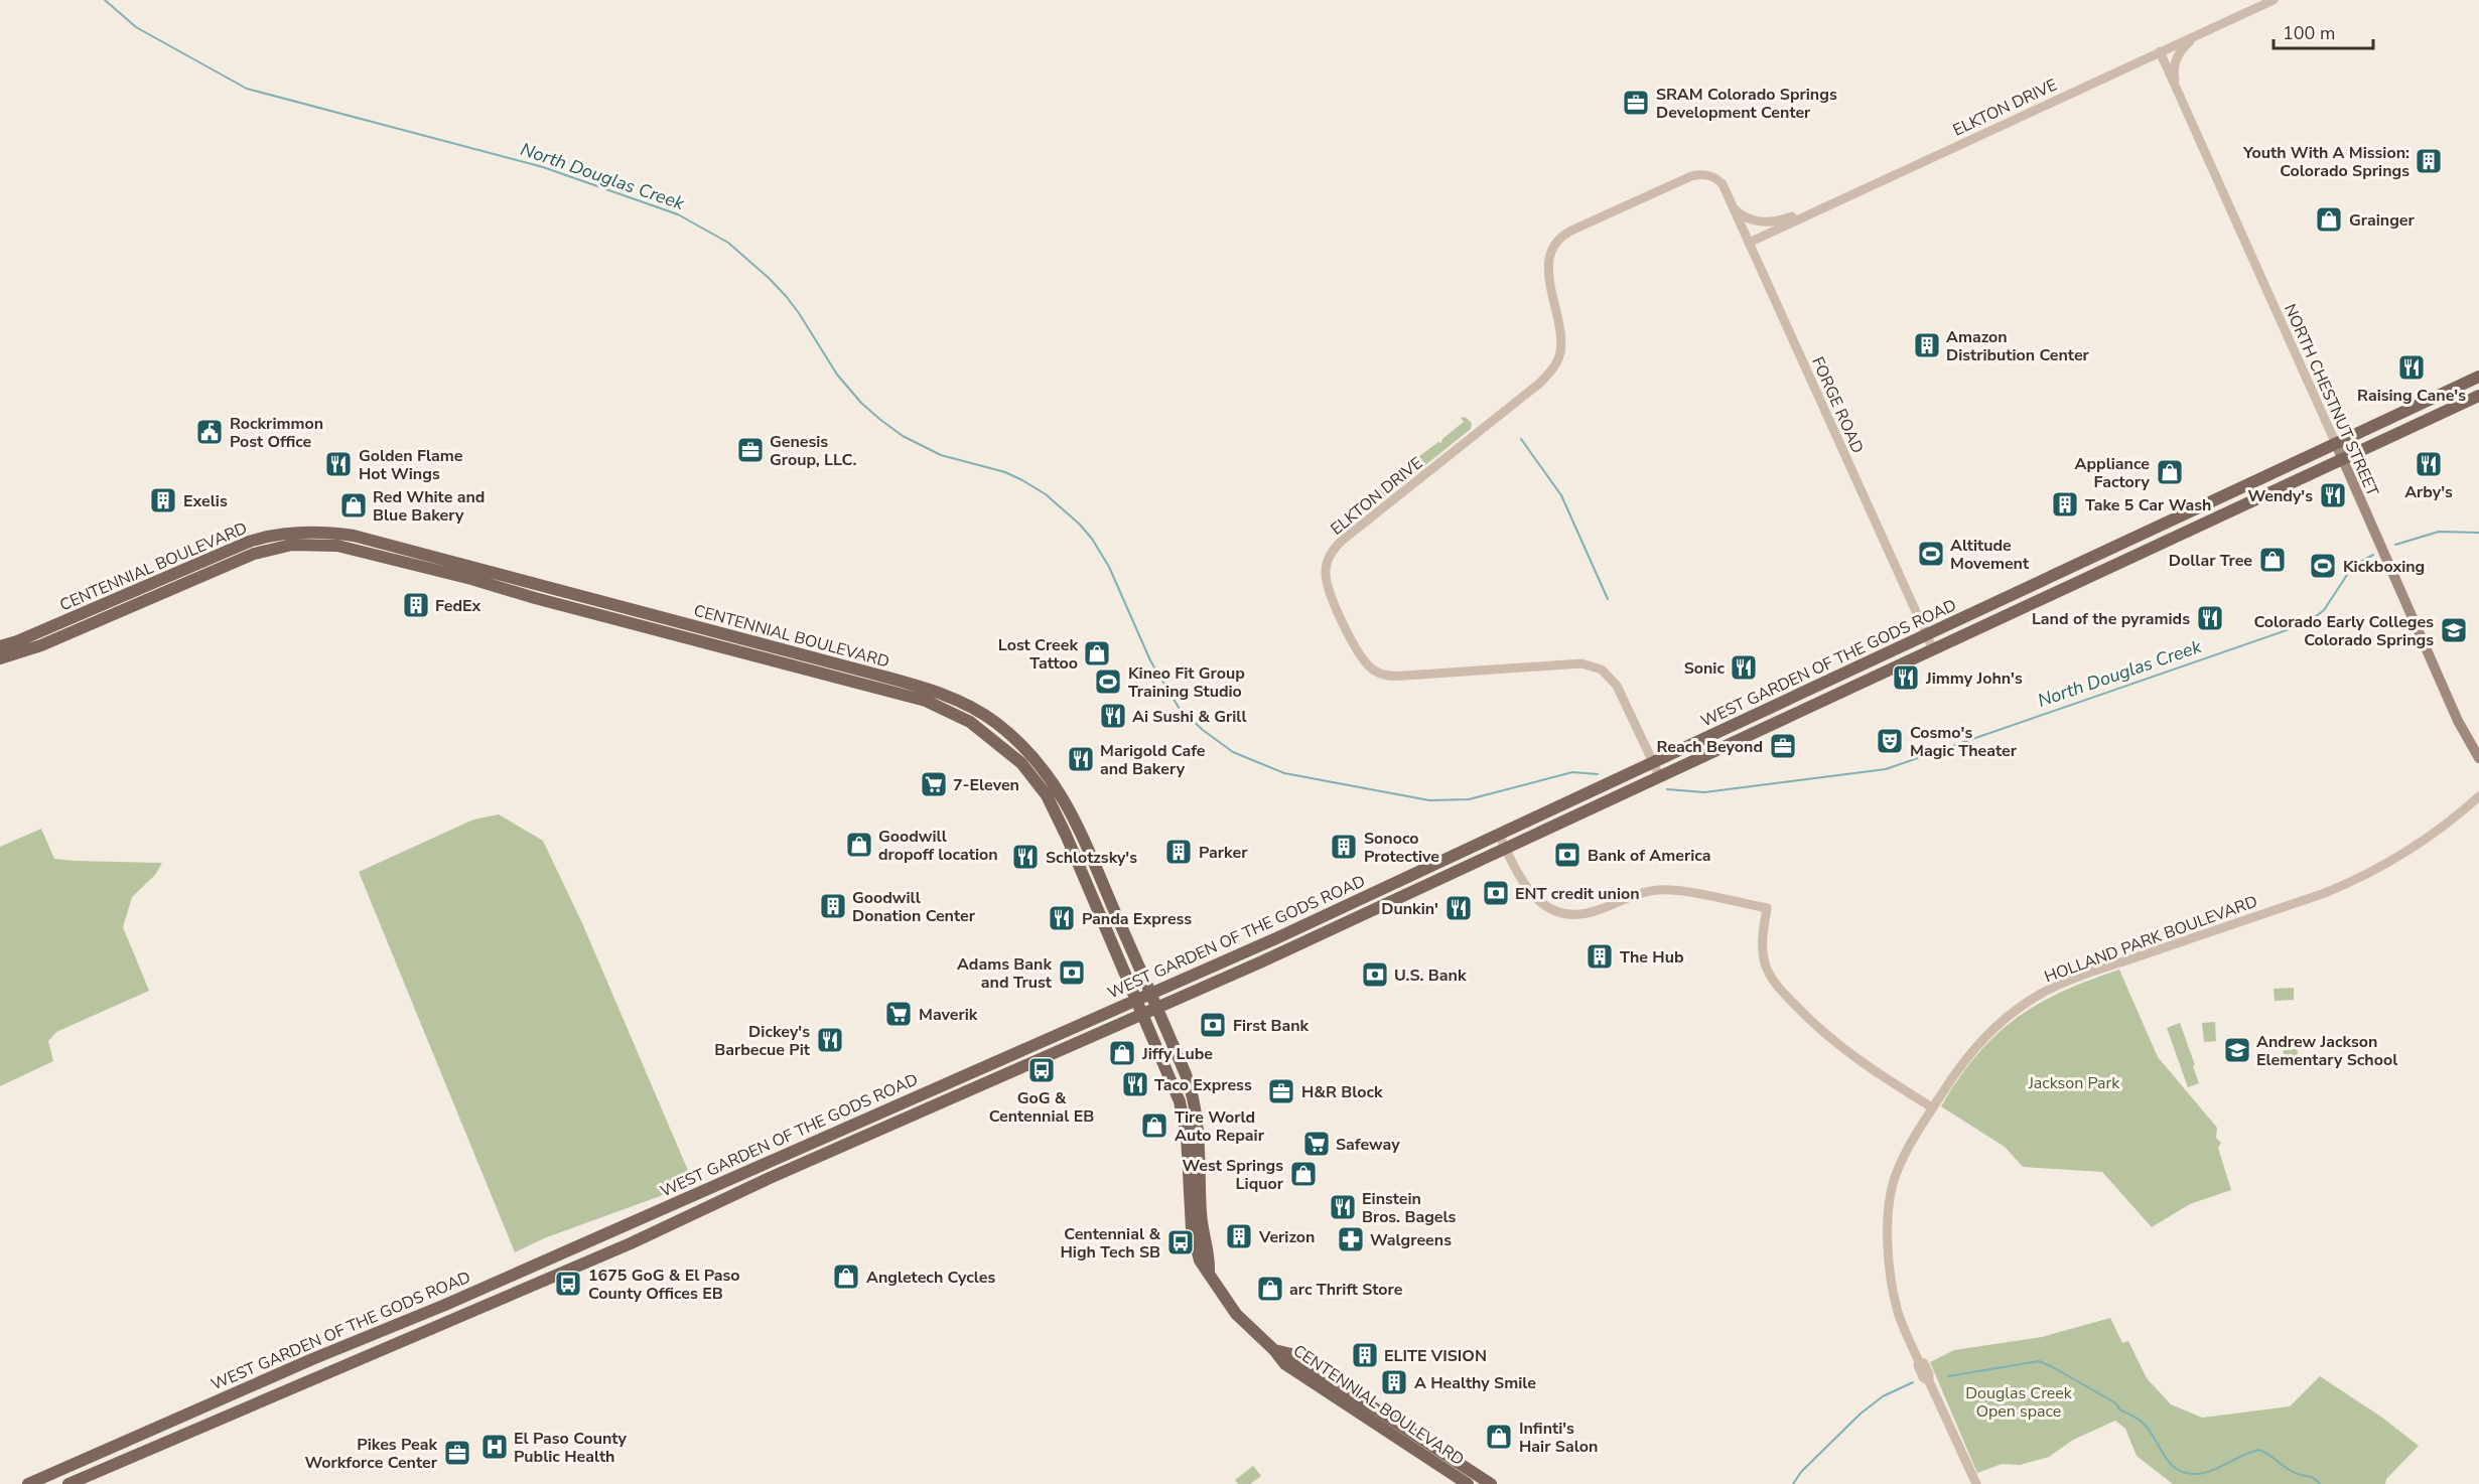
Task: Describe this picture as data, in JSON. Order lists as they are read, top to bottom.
{
  "streets": {
    "main road": ["NORTH CHESTNUT STREET", "CENTENNIAL BOULEVARD", "WEST GARDEN OF THE GODS ROAD"],
    "street": ["ELKTON DRIVE", "FORGE ROAD", "HOLLAND PARK BOULEVARD"]
  },
  "crossings": [
    ["ELKTON DRIVE", "NORTH CHESTNUT STREET"],
    ["ELKTON DRIVE", "FORGE ROAD"],
    ["ELKTON DRIVE", "WEST GARDEN OF THE GODS ROAD"],
    ["NORTH CHESTNUT STREET", "WEST GARDEN OF THE GODS ROAD"],
    ["FORGE ROAD", "WEST GARDEN OF THE GODS ROAD"],
    ["CENTENNIAL BOULEVARD", "WEST GARDEN OF THE GODS ROAD"]
  ],
  "water": ["North Douglas Creek"],
  "parks": ["Jackson Park", "Douglas Creek Open space"],
  "places": {
    "office": [
      "SRAM Colorado Springs Development Center",
      "Genesis Group, LLC.",
      "Reach Beyond",
      "H&R Block",
      "Pikes Peak Workforce Center"
    ],
    "building": [
      "Youth With A Mission: Colorado Springs",
      "Amazon Distribution Center",
      "Exelis",
      "Take 5 Car Wash",
      "FedEx",
      "Sonoco Protective",
      "Parker",
      "Goodwill Donation Center",
      "The Hub",
      "Verizon",
      "ELITE VISION",
      "A Healthy Smile"
    ],
    "shop": [
      "Grainger",
      "Appliance Factory",
      "Red White and Blue Bakery",
      "Dollar Tree",
      "Lost Creek Tattoo",
      "Goodwill dropoff location",
      "Jiffy Lube",
      "Tire World Auto Repair",
      "West Springs Liquor",
      "Angletech Cycles",
      "arc Thrift Store",
      "Infinti's Hair Salon"
    ],
    "restaurant": [
      "Raising Cane's",
      "Golden Flame Hot Wings",
      "Arby's",
      "Wendy's",
      "Land of the pyramids",
      "Sonic",
      "Jimmy John's",
      "Ai Sushi & Grill",
      "Marigold Cafe and Bakery",
      "Schlotzsky's",
      "Dunkin'",
      "Panda Express",
      "Dickey's Barbecue Pit",
      "Taco Express",
      "Einstein Bros. Bagels"
    ],
    "public building": ["Rockrimmon Post Office"],
    "sports": ["Altitude Movement", "Kickboxing", "Kineo Fit Group Training Studio"],
    "school or university": ["Colorado Early Colleges Colorado Springs", "Andrew Jackson Elementary School"],
    "theatre": ["Cosmo's Magic Theater"],
    "supermarket": ["7-Eleven", "Maverik", "Safeway"],
    "bank": [
      "Bank of America",
      "ENT credit union",
      "Adams Bank and Trust",
      "U.S. Bank",
      "First Bank"
    ],
    "bus stop": ["GoG & Centennial EB", "Centennial & High Tech SB", "1675 GoG & El Paso County Offices EB"],
    "pharmacy": ["Walgreens"],
    "hospital": ["El Paso County Public Health"]
  },
  "scale_bar": "100 m"
}
